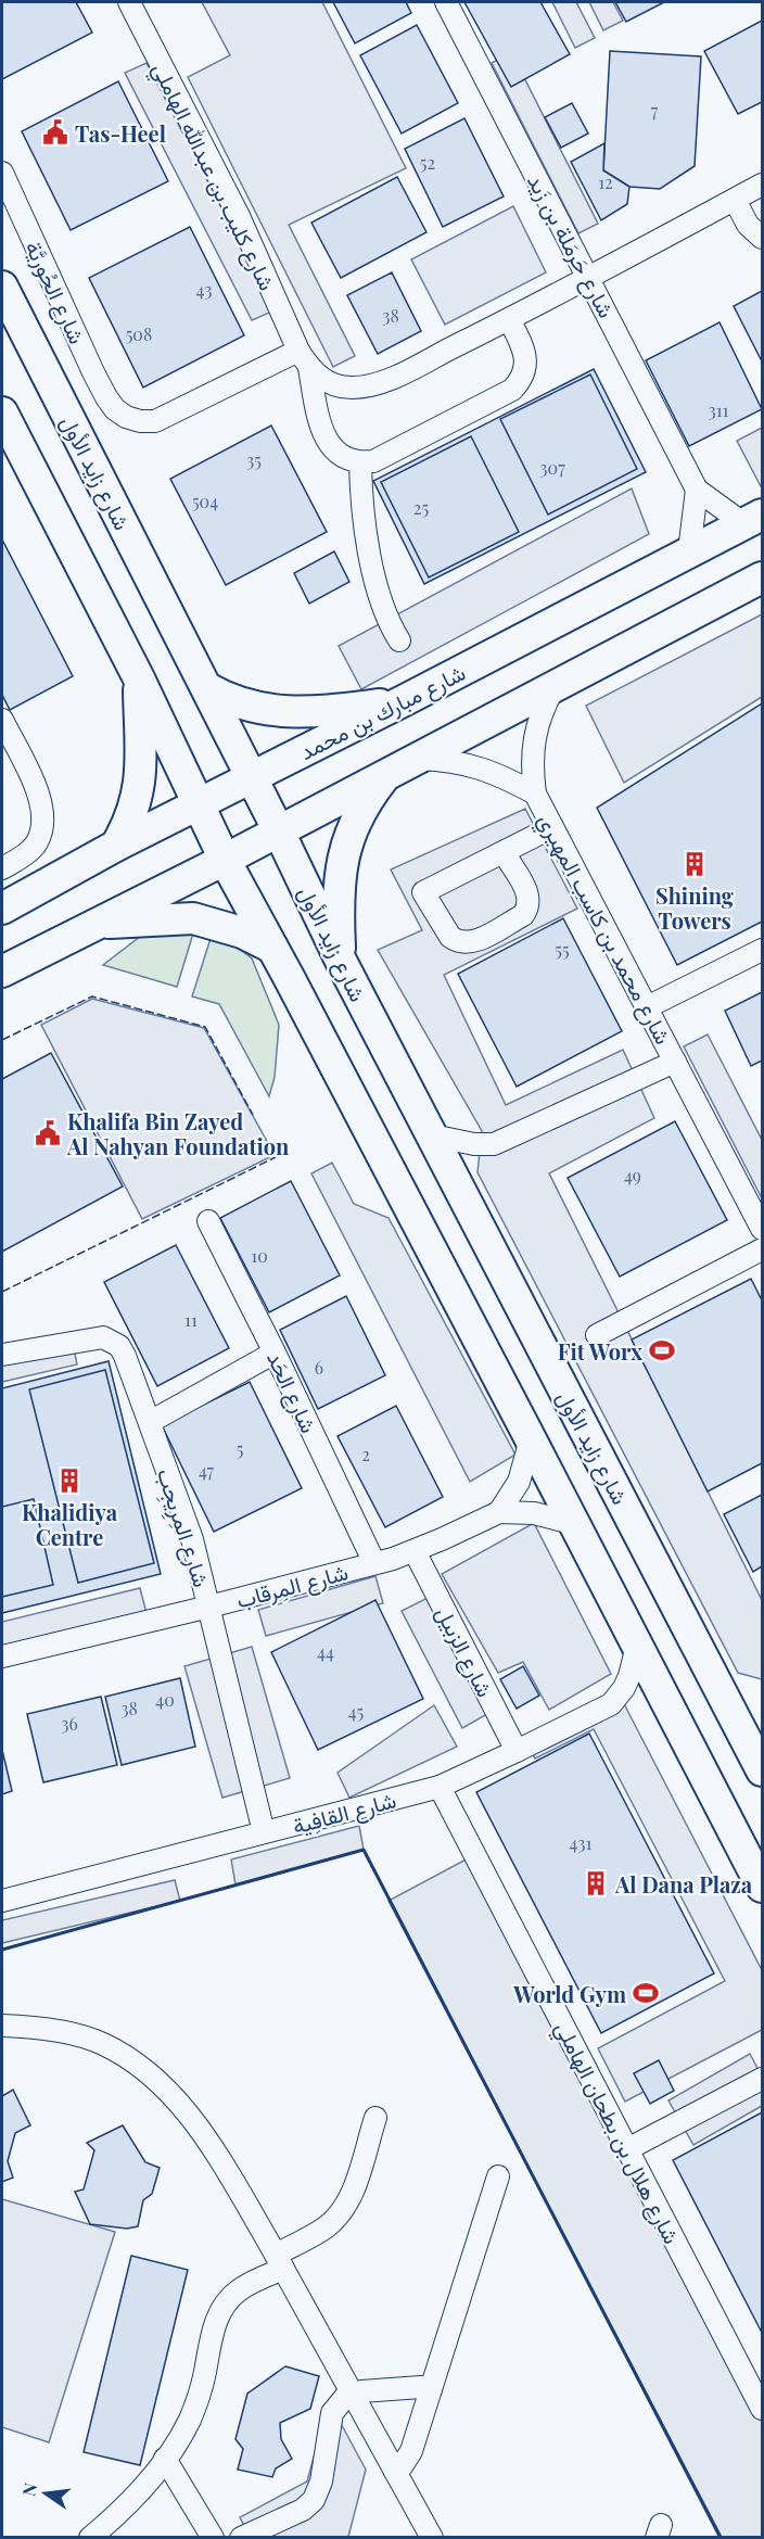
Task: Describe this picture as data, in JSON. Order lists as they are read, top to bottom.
{
  "streets": {
    "main road": ["شارع زايد الأول", "شارع مبارك بن محمد"],
    "street": [
      "شارع كليب بن عبدالله الهاملي",
      "شارع حَرمَلة بن زَيد",
      "شارع الحُوريَّة",
      "شارع محمد بن كاسب المهيري",
      "شارع الحَد",
      "شارع المِرِيجِب",
      "شارع المِرقاب",
      "شارع الزبيل",
      "شارع القافِية",
      "شارع هلال بن بطحان الهاملي"
    ]
  },
  "crossings": [
    ["شارع كليب بن عبدالله الهاملي", "شارع الحُوريَّة"],
    ["شارع حَرمَلة بن زَيد", "شارع مبارك بن محمد"],
    ["شارع زايد الأول", "شارع مبارك بن محمد"],
    ["شارع زايد الأول", "شارع محمد بن كاسب المهيري"],
    ["شارع الحَد", "شارع المِرقاب"],
    ["شارع المِرِيجِب", "شارع المِرقاب"],
    ["شارع المِرِيجِب", "شارع القافِية"],
    ["شارع المِرقاب", "شارع الزبيل"],
    ["شارع الزبيل", "شارع القافِية"],
    ["شارع القافِية", "شارع هلال بن بطحان الهاملي"]
  ],
  "places": {
    "public building": ["Tas-Heel", "Khalifa Bin Zayed Al Nahyan Foundation"],
    "building": ["Shining Towers", "Khalidiya Centre", "Al Dana Plaza"],
    "sports": ["Fit Worx", "World Gym"]
  },
  "house_numbers": [
    "7",
    "52",
    "12",
    "43",
    "38",
    "508",
    "311",
    "35",
    "307",
    "504",
    "25",
    "55",
    "49",
    "10",
    "11",
    "6",
    "5",
    "2",
    "47",
    "44",
    "40",
    "38",
    "45",
    "36",
    "431"
  ],
  "north": "left"
}
